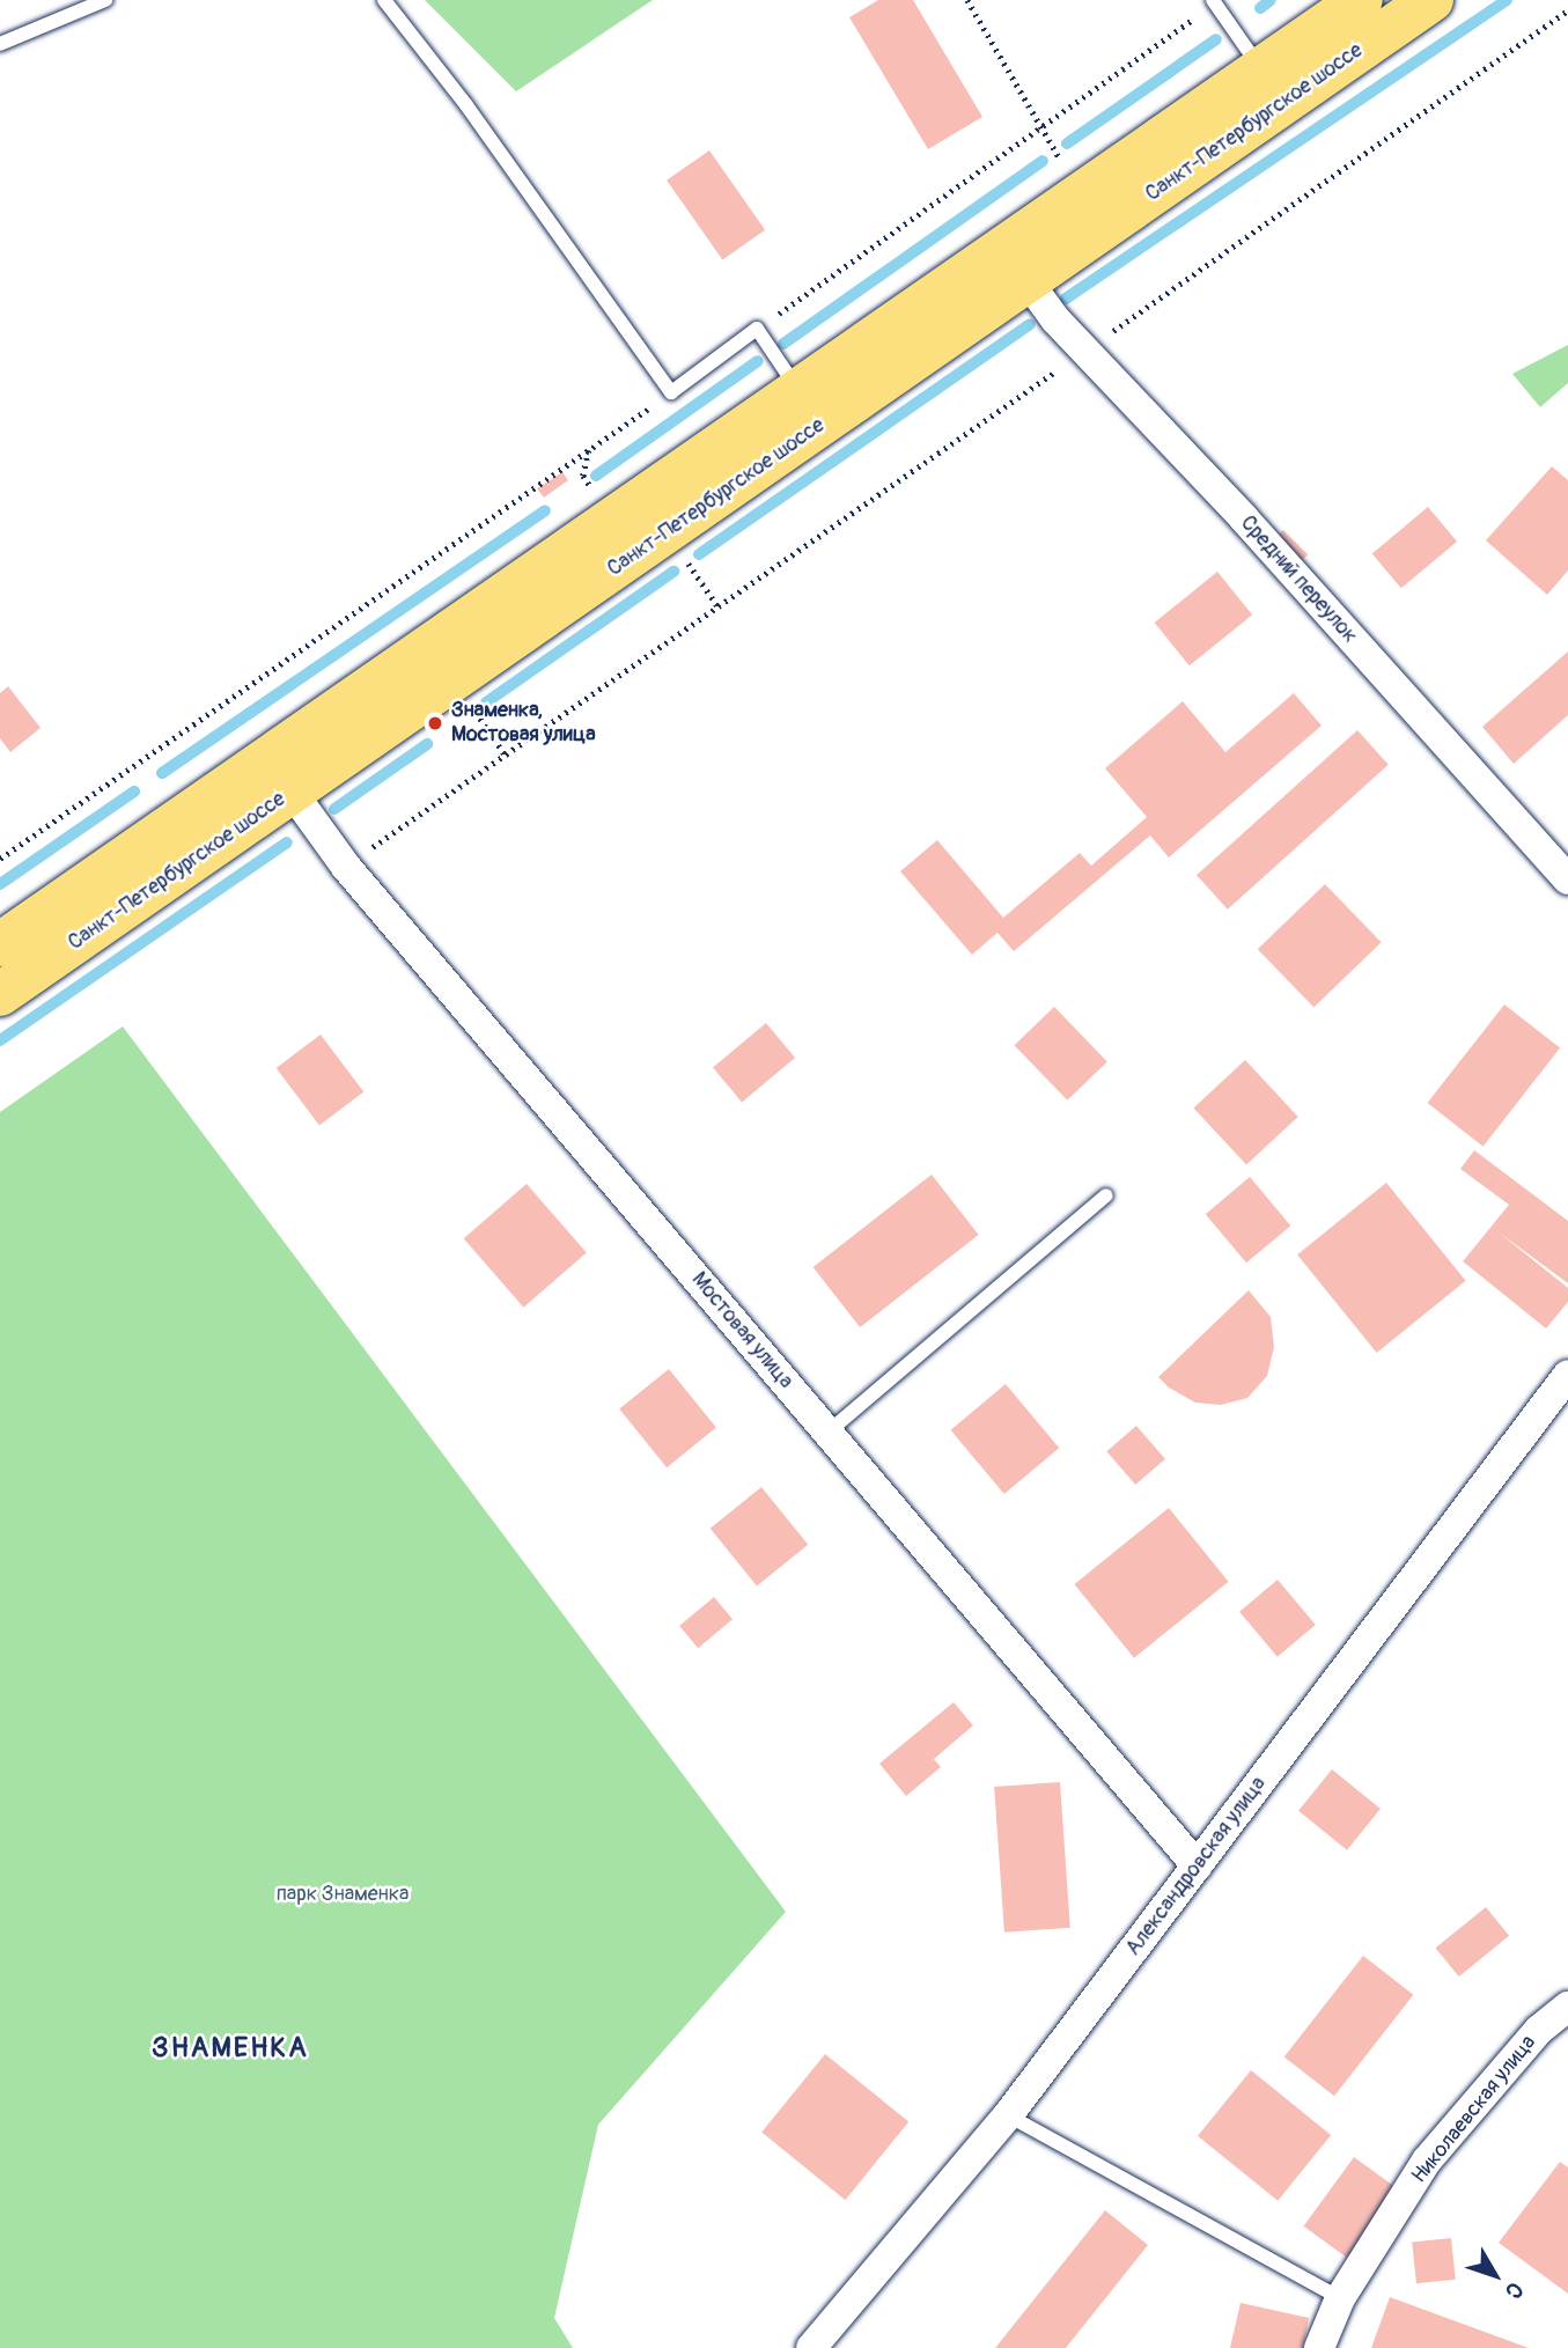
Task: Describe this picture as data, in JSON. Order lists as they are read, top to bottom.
{
  "streets": {
    "main road": ["Санкт-Петербургское шоссе"],
    "street": [
      "Средний переулок",
      "Мостовая улица",
      "Александровская улица",
      "Николаевская улица"
    ]
  },
  "crossings": [
    ["Санкт-Петербургское шоссе", "Средний переулок"],
    ["Санкт-Петербургское шоссе", "Мостовая улица"],
    ["Мостовая улица", "Александровская улица"]
  ],
  "districts": ["ЗНАМЕНКА"],
  "parks": ["парк Знаменка"],
  "places": ["Знаменка, Мостовая улица"],
  "north": "bottom right"
}
